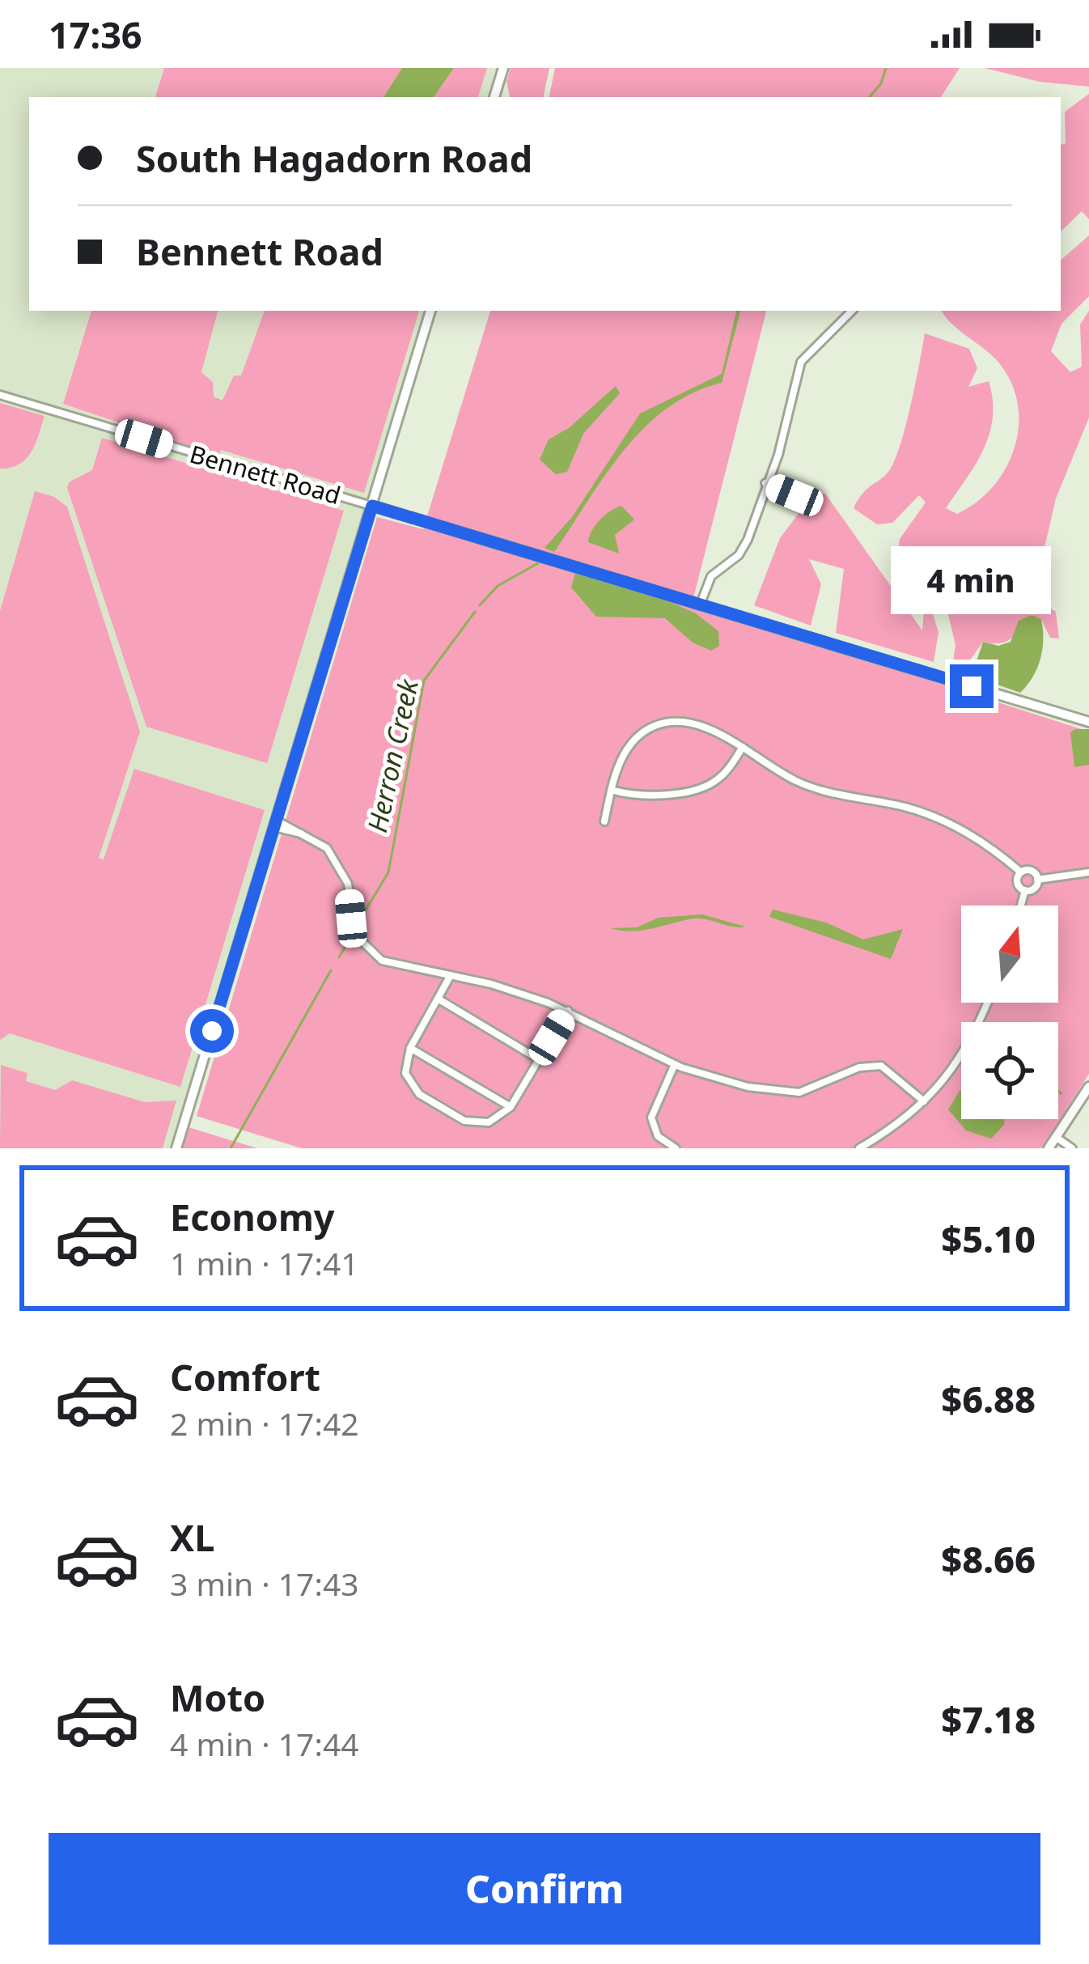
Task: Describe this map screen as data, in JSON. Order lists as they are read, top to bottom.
{
  "streets": {
    "street": ["Bennett Road"]
  },
  "water": ["Herron Creek"],
  "north": "top",
  "page": {
    "status": "17:36",
    "banner": ["South Hagadorn Road", "Bennett Road"],
    "bubble": "4 min",
    "list": [
      {
        "name": "Economy",
        "note": "1 min · 17:41",
        "value": "$5.10"
      },
      {
        "name": "Comfort",
        "note": "2 min · 17:42",
        "value": "$6.88"
      },
      {
        "name": "XL",
        "note": "3 min · 17:43",
        "value": "$8.66"
      },
      {
        "name": "Moto",
        "note": "4 min · 17:44",
        "value": "$7.18"
      }
    ],
    "buttons": "Confirm"
  }
}
